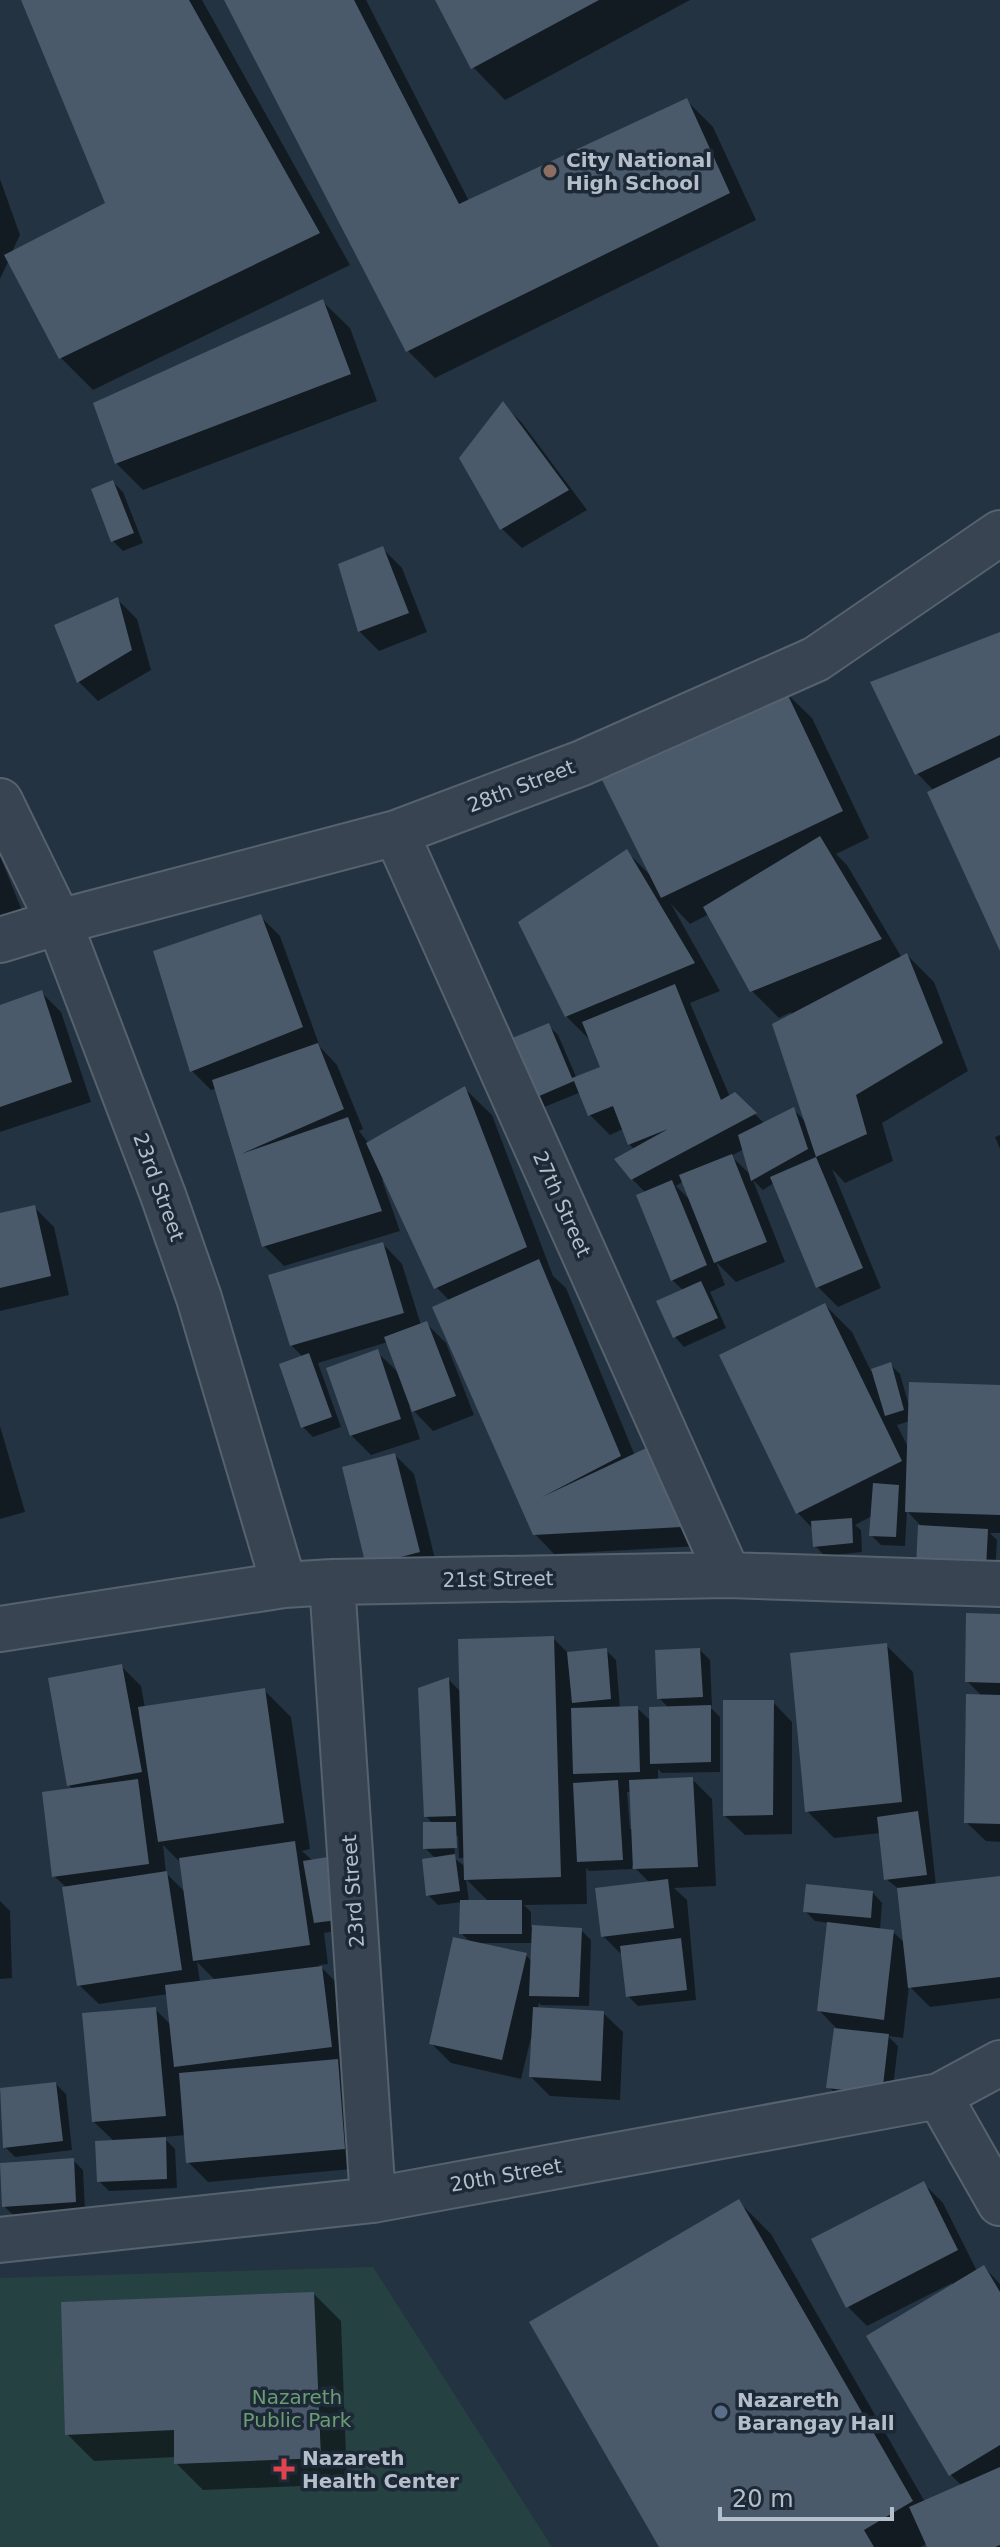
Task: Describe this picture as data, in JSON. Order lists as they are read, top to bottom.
{
  "streets": {
    "street": [
      "28th Street",
      "23rd Street",
      "27th Street",
      "21st Street",
      "20th Street"
    ]
  },
  "crossings": [
    ["28th Street", "23rd Street"],
    ["28th Street", "27th Street"],
    ["23rd Street", "21st Street"],
    ["23rd Street", "20th Street"],
    ["27th Street", "21st Street"]
  ],
  "parks": ["Nazareth Public Park"],
  "places": {
    "other": ["City National High School", "Nazareth Barangay Hall"],
    "health": ["Nazareth Health Center"]
  },
  "scale_bar": "20 m"
}
